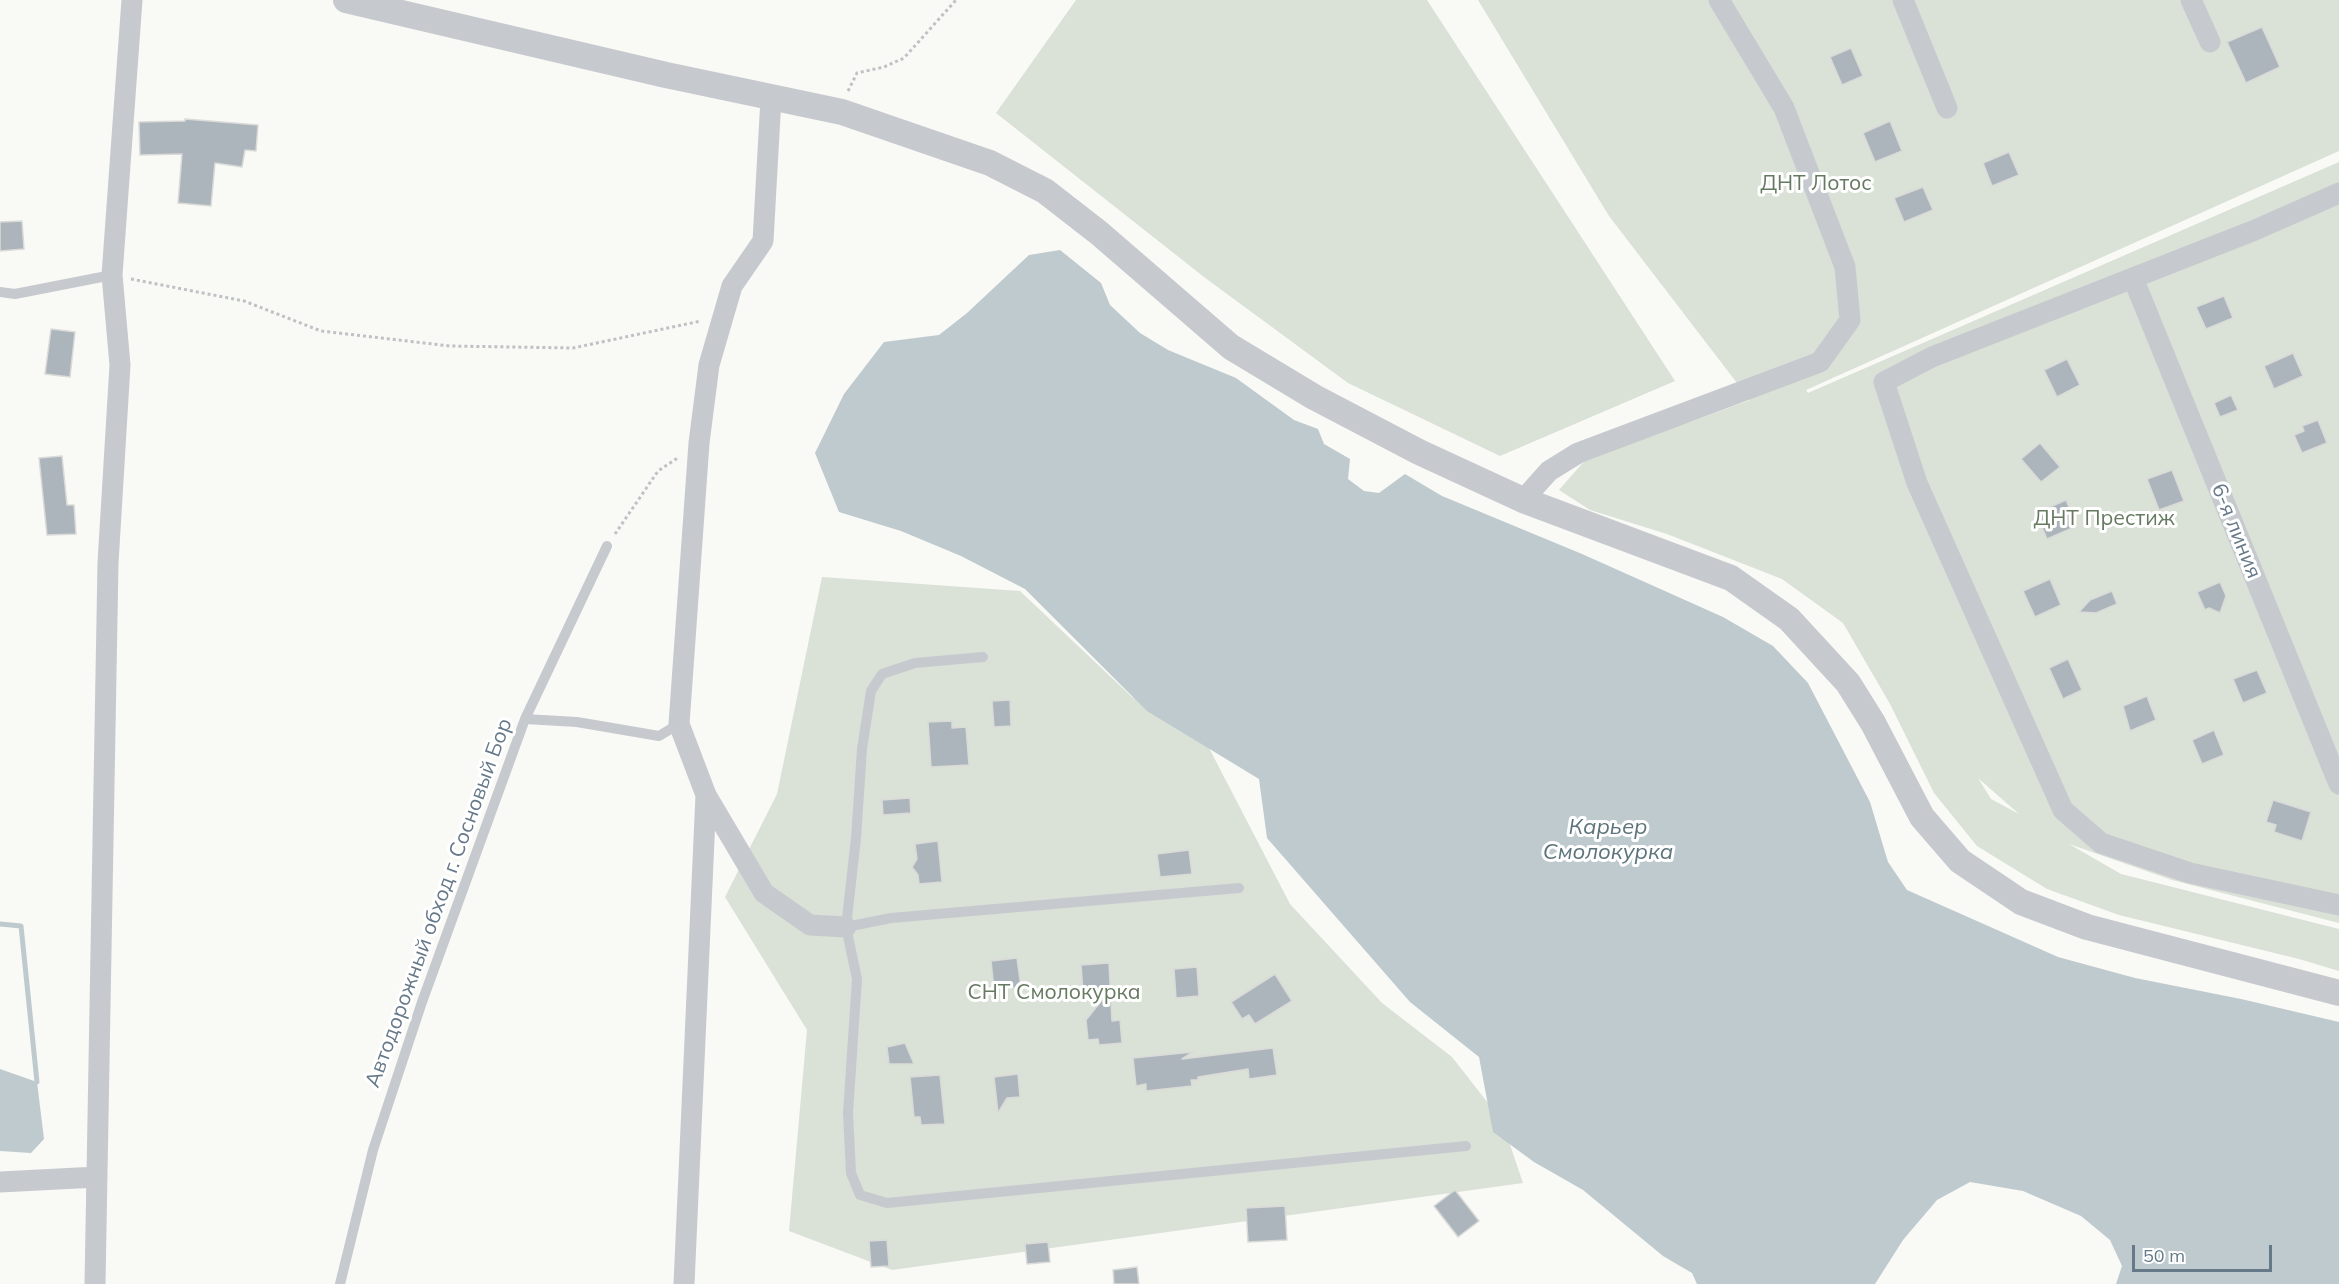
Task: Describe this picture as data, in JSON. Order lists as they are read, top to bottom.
{
  "streets": {
    "street": ["6-я линия"],
    "lane": ["Автодорожный обход г. Сосновый Бор"]
  },
  "water": ["Карьер Смолокурка"],
  "parks": ["ДНТ Лотос", "ДНТ Престиж", "СНТ Смолокурка"],
  "scale_bar": "50 m"
}
